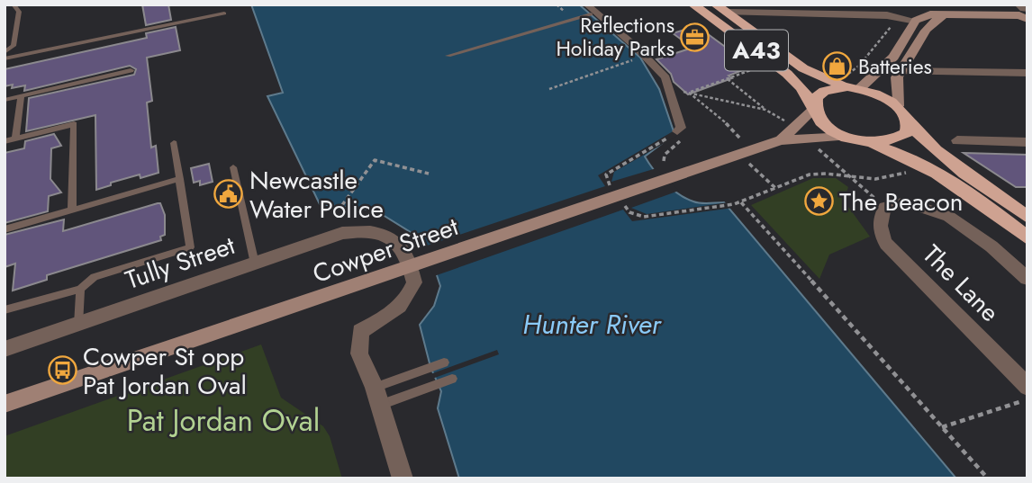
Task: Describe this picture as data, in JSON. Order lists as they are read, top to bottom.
{
  "streets": {
    "highway": ["A43"],
    "main road": ["Cowper Street"],
    "street": ["Tully Street", "The Lane"]
  },
  "crossings": [
    ["A43", "Cowper Street"]
  ],
  "water": ["Hunter River"],
  "parks": ["Pat Jordan Oval"],
  "places": {
    "office": ["Reflections Holiday Parks"],
    "shop": ["Batteries"],
    "public building": ["Newcastle Water Police"],
    "place": ["The Beacon"],
    "bus stop": ["Cowper St opp Pat Jordan Oval"]
  }
}
